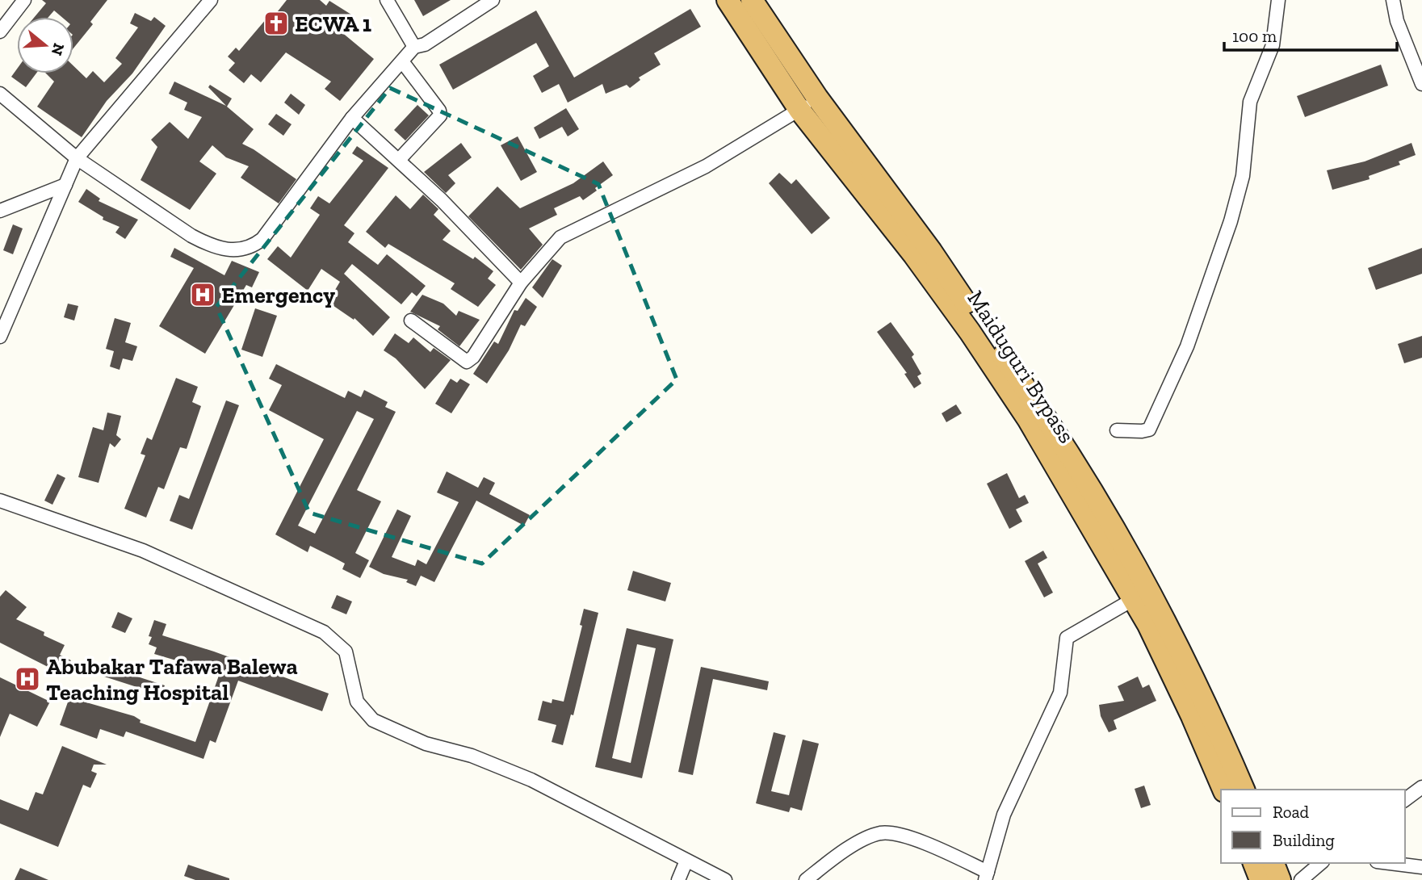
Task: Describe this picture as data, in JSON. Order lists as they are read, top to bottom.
{
  "streets": {
    "highway": ["Maiduguri Bypass"]
  },
  "places": {
    "church": ["ECWA 1"],
    "hospital": ["Emergency", "Abubakar Tafawa Balewa Teaching Hospital"]
  },
  "legend": ["Road", "Building"],
  "scale_bar": "100 m",
  "north": "right"
}
